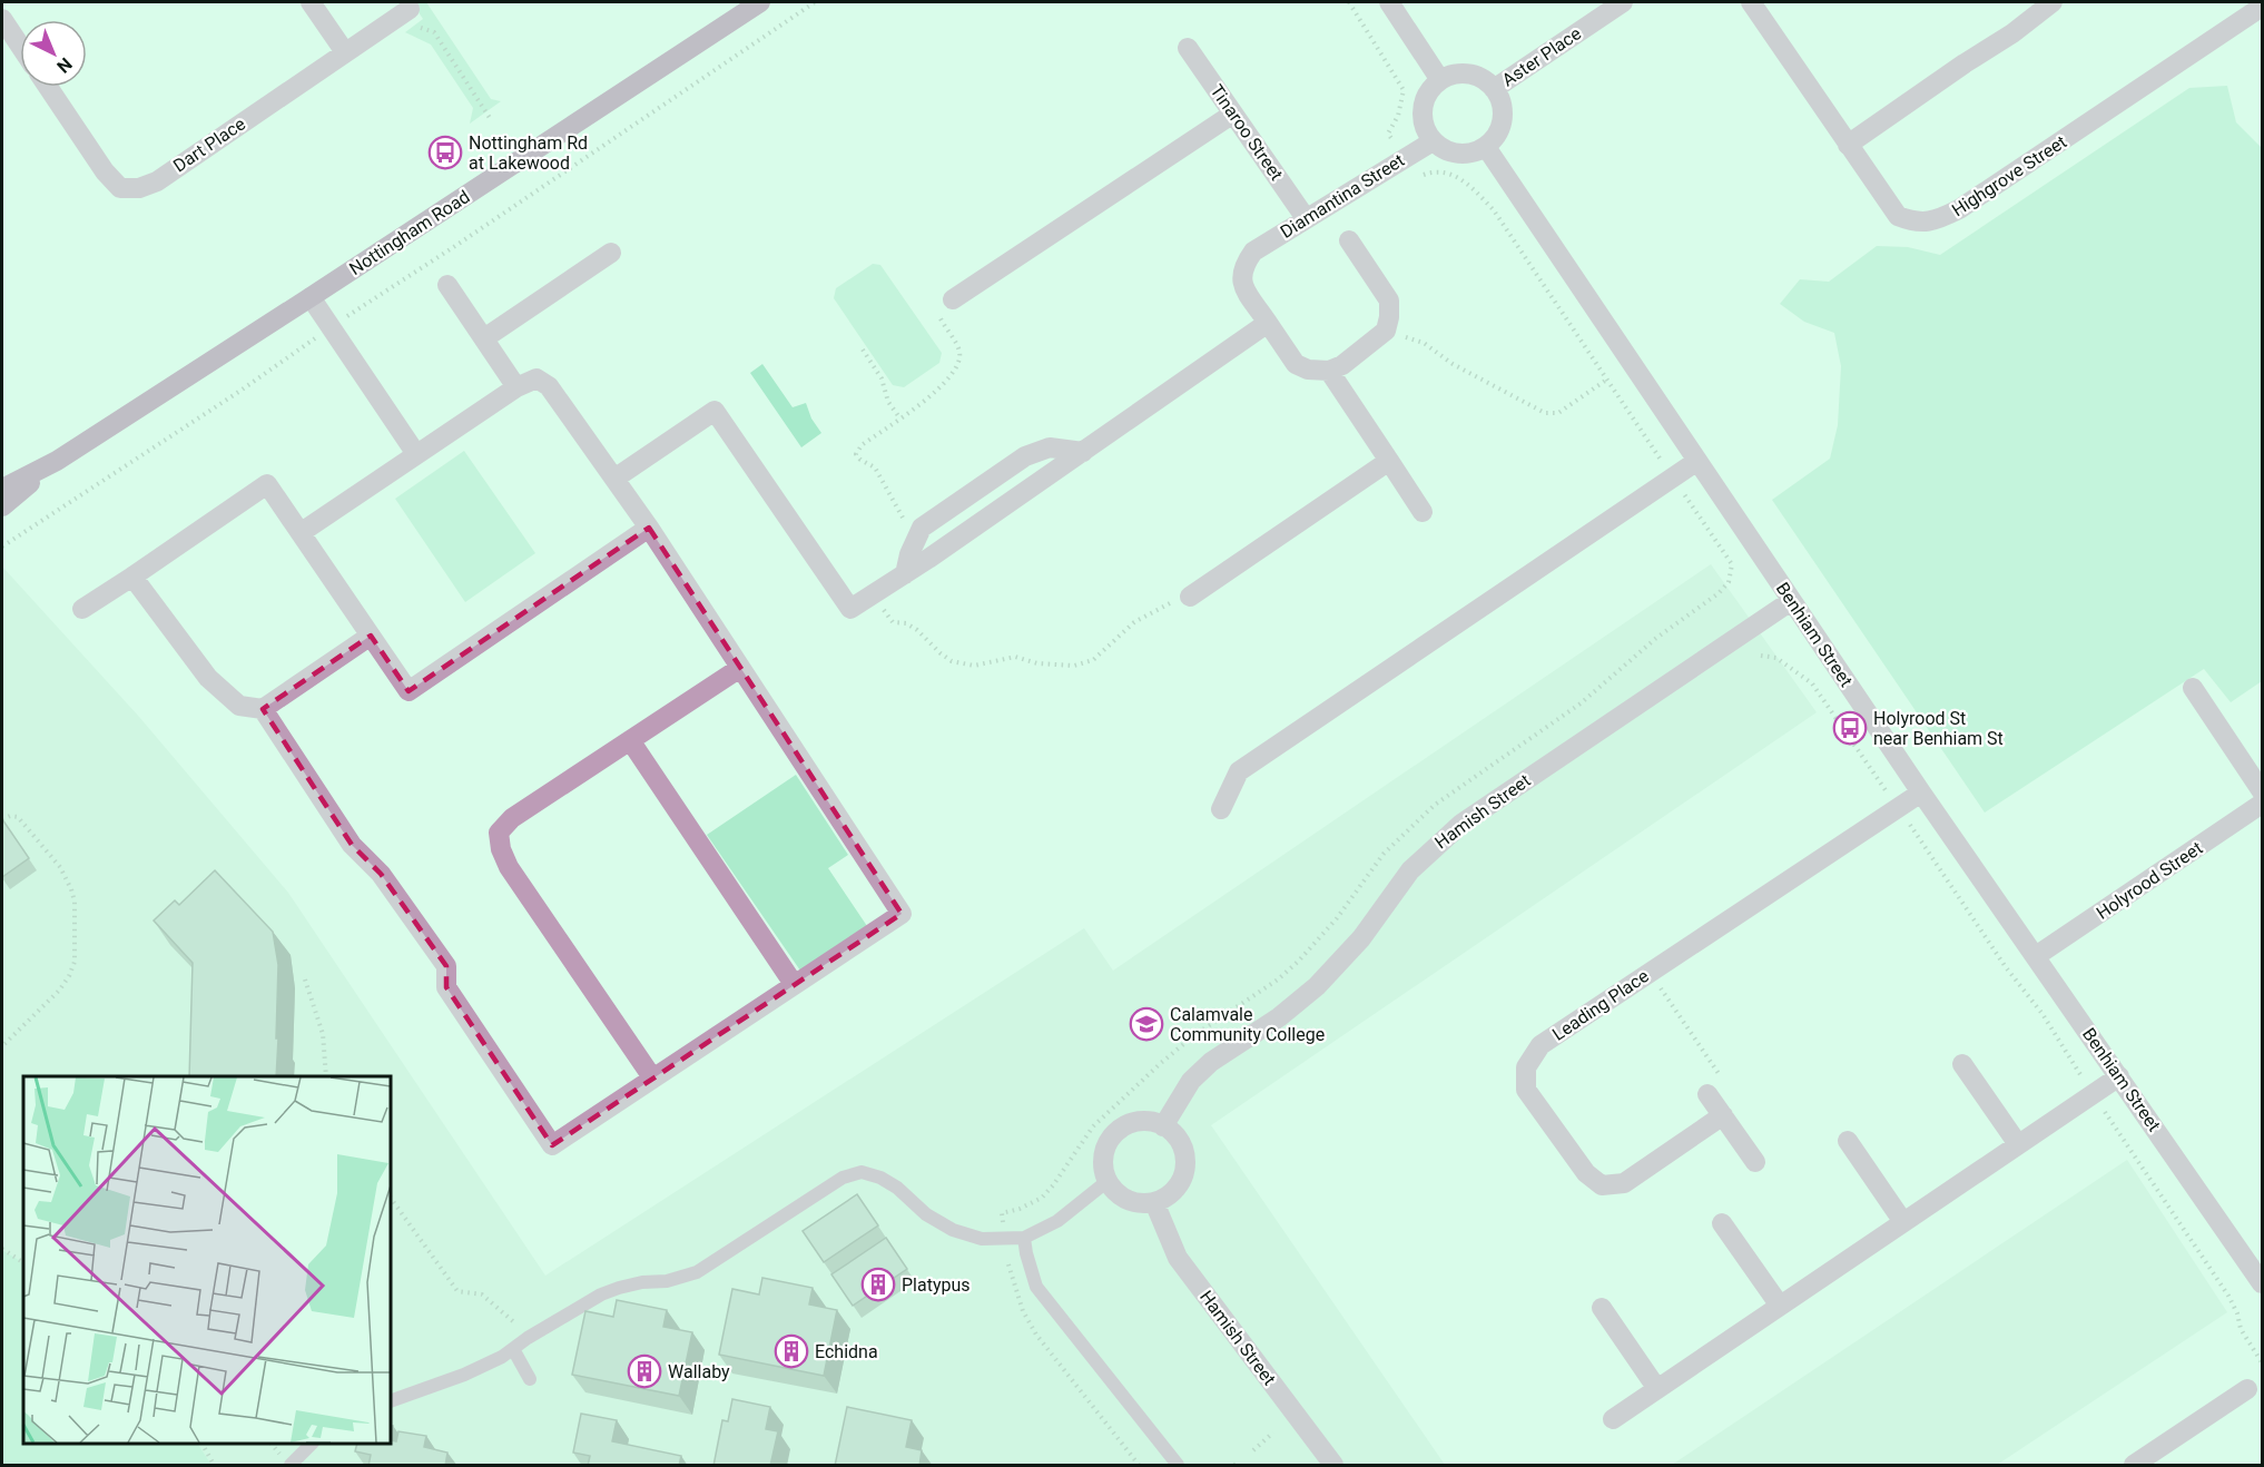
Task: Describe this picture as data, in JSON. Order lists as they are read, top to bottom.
{
  "streets": {
    "street": [
      "Aster Place",
      "Tinaroo Street",
      "Dart Place",
      "Highgrove Street",
      "Diamantina Street",
      "Nottingham Road",
      "Benhiam Street",
      "Hamish Street",
      "Holyrood Street",
      "Leading Place"
    ]
  },
  "crossings": [
    ["Aster Place", "Diamantina Street"],
    ["Aster Place", "Benhiam Street"],
    ["Tinaroo Street", "Diamantina Street"],
    ["Diamantina Street", "Benhiam Street"],
    ["Benhiam Street", "Hamish Street"],
    ["Benhiam Street", "Holyrood Street"],
    ["Benhiam Street", "Leading Place"]
  ],
  "places": {
    "bus stop": ["Nottingham Rd at Lakewood", "Holyrood St near Benhiam St"],
    "school or university": ["Calamvale Community College"],
    "building": ["Platypus", "Echidna", "Wallaby"]
  },
  "north": "bottom right"
}
